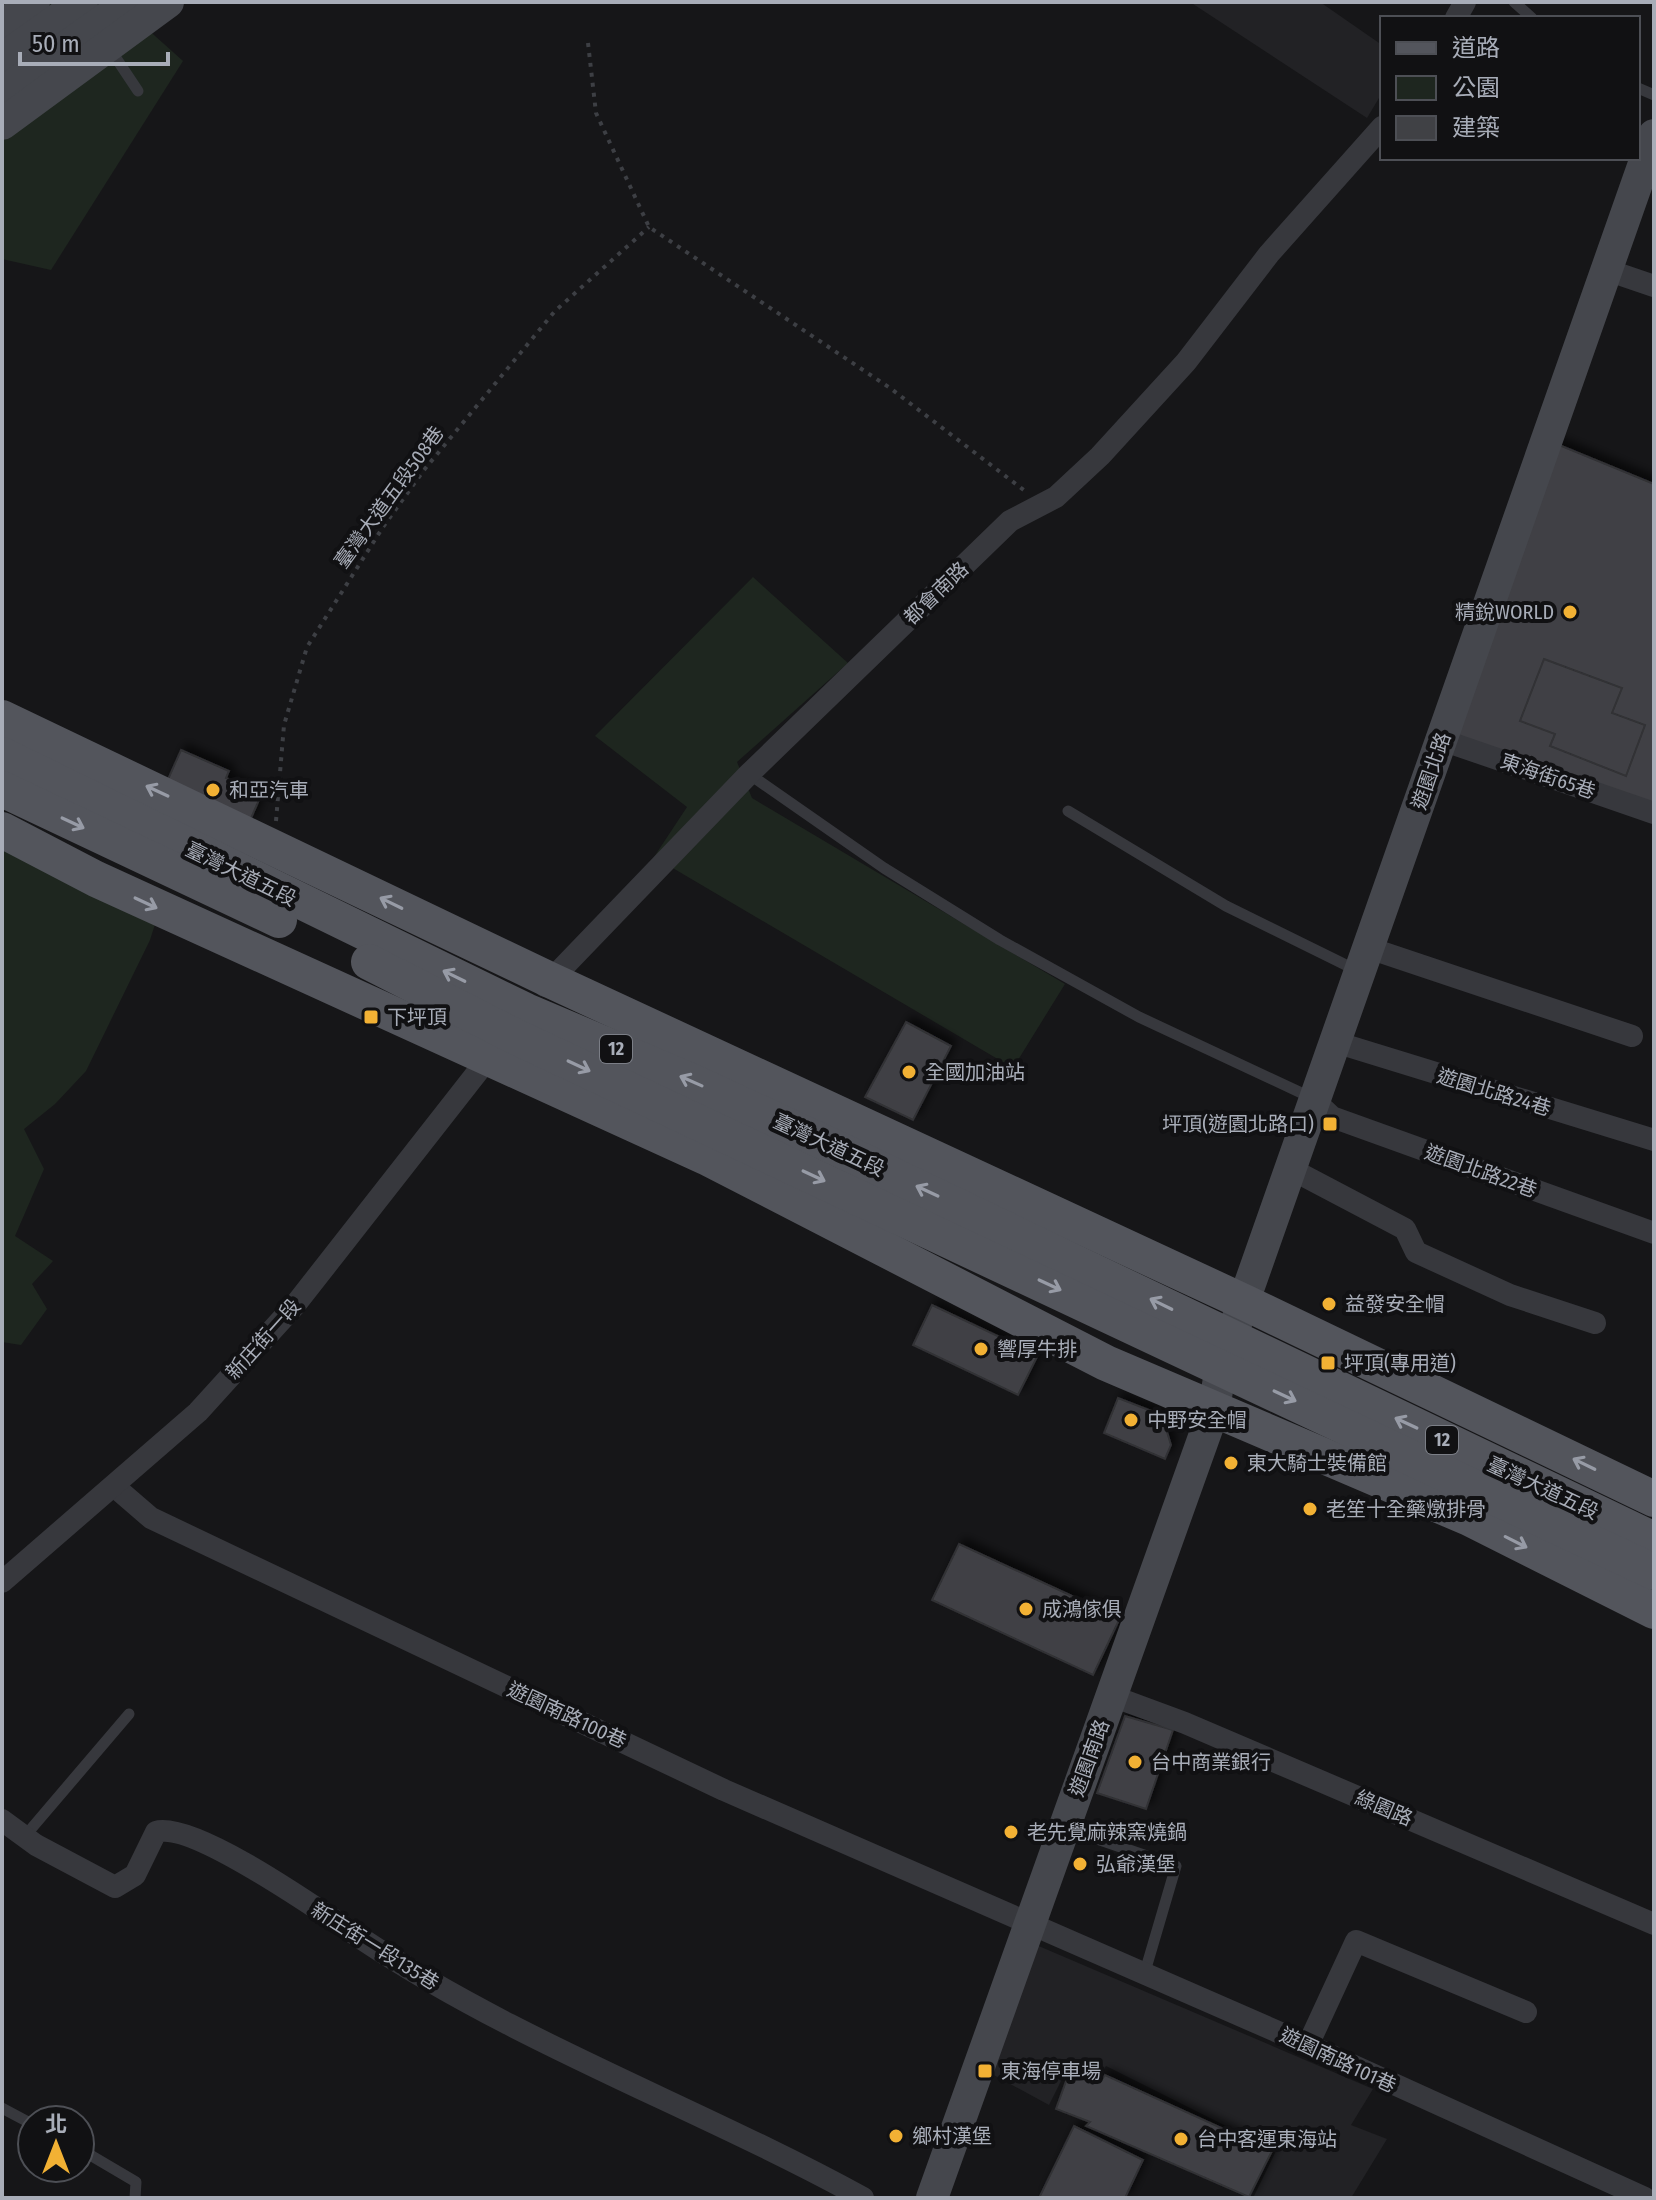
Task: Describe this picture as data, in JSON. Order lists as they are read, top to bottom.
{
  "streets": {
    "main road": ["臺灣大道五段", "12"],
    "street": [
      "都會南路",
      "遊園北路",
      "東海街65巷",
      "遊園北路24巷",
      "遊園北路22巷",
      "新庄街一段",
      "遊園南路100巷",
      "遊園南路",
      "綠園路",
      "新庄街一段135巷",
      "遊園南路101巷"
    ],
    "path": ["臺灣大道五段508巷"]
  },
  "crossings": [
    ["臺灣大道五段508巷", "臺灣大道五段"],
    ["都會南路", "臺灣大道五段"],
    ["都會南路", "新庄街一段"],
    ["遊園北路", "東海街65巷"],
    ["遊園北路", "臺灣大道五段"],
    ["遊園北路", "遊園北路24巷"],
    ["遊園北路", "遊園北路22巷"],
    ["遊園北路", "遊園南路"],
    ["臺灣大道五段", "新庄街一段"],
    ["臺灣大道五段", "遊園南路"],
    ["新庄街一段", "遊園南路100巷"],
    ["遊園南路100巷", "遊園南路"],
    ["遊園南路100巷", "遊園南路101巷"],
    ["遊園南路", "綠園路"],
    ["遊園南路", "遊園南路101巷"]
  ],
  "places": {
    "other": [
      "精銳WORLD",
      "和亞汽車",
      "全國加油站",
      "益發安全帽",
      "響厚牛排",
      "中野安全帽",
      "東大騎士裝備館",
      "老笙十全藥燉排骨",
      "成鴻傢俱",
      "台中商業銀行",
      "老先覺麻辣窯燒鍋",
      "弘爺漢堡",
      "鄉村漢堡",
      "台中客運東海站"
    ],
    "transit": [
      "下坪頂",
      "坪頂(遊園北路口)",
      "坪頂(專用道)",
      "東海停車場"
    ]
  },
  "legend": ["道路", "公園", "建築"],
  "scale_bar": "50 m",
  "north": "top"
}
